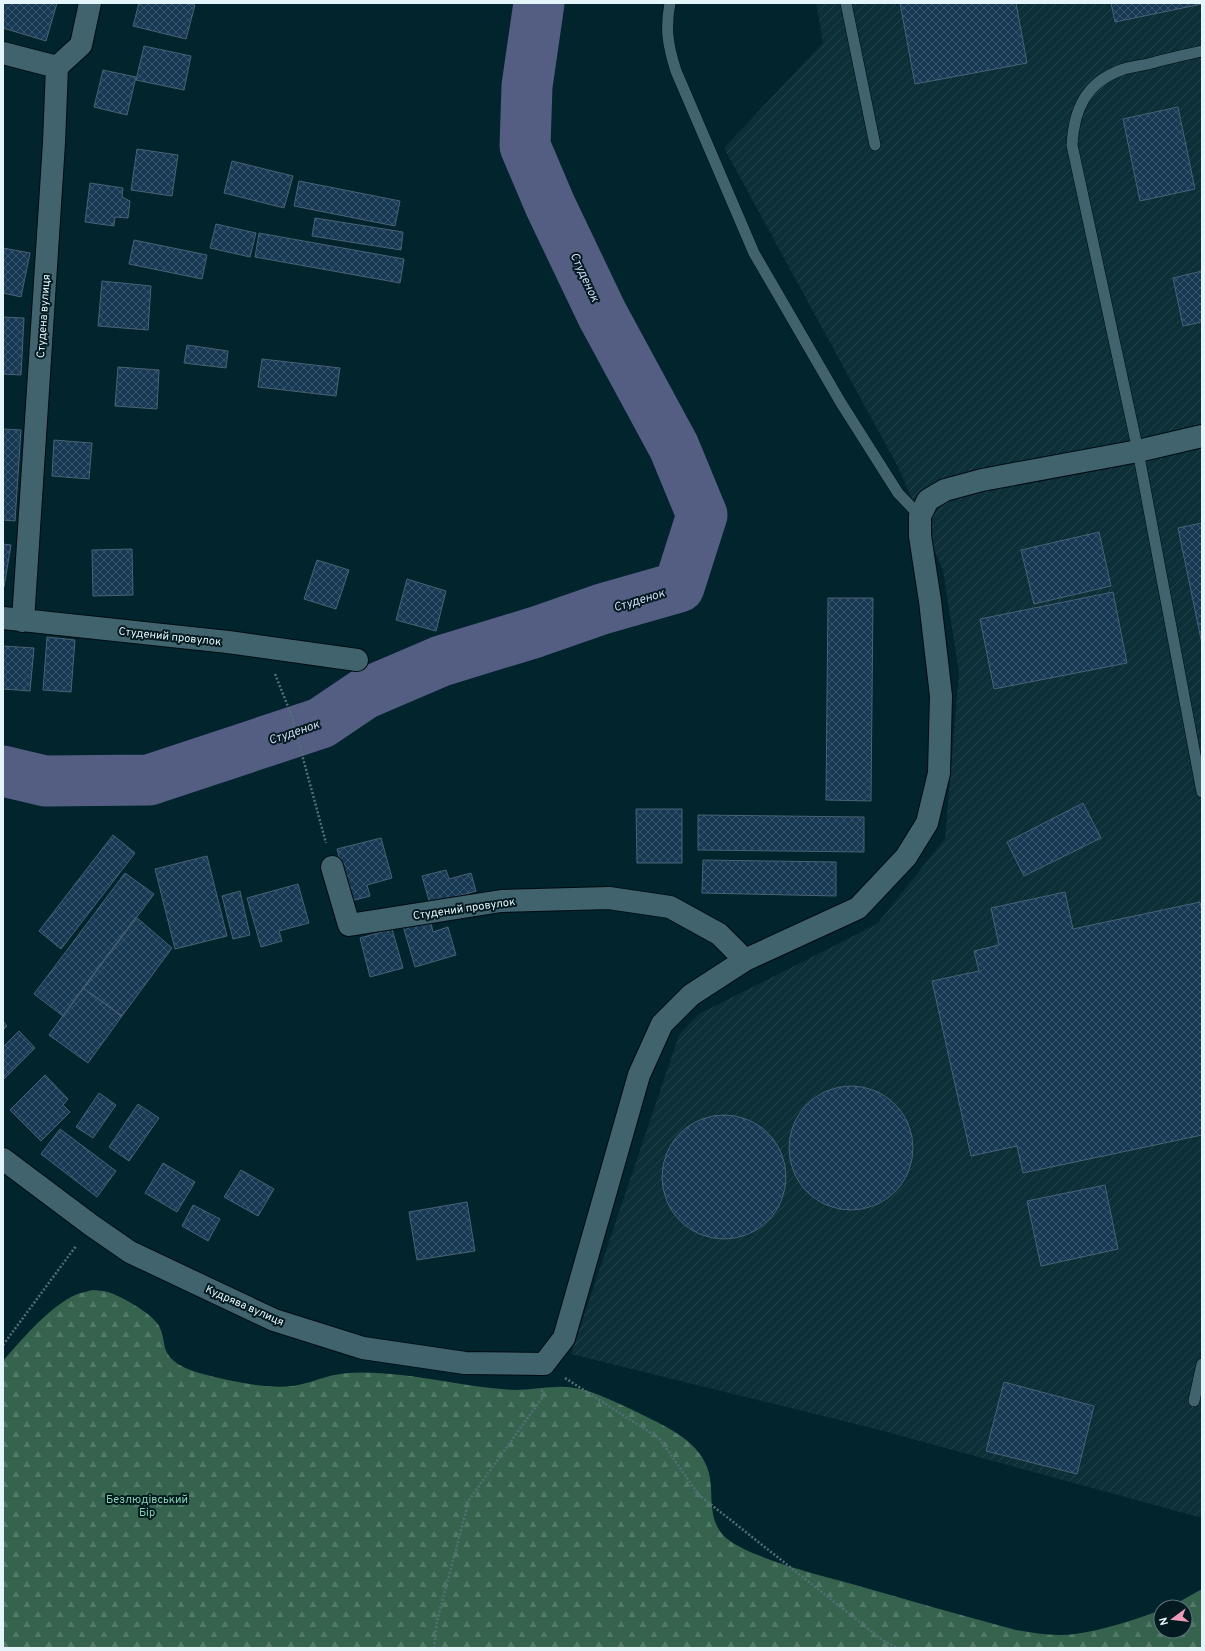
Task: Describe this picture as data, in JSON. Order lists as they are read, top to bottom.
{
  "streets": {
    "street": ["Студена вулиця", "Студений провулок", "Кудрява вулиця"]
  },
  "crossings": [
    ["Студена вулиця", "Студений провулок"]
  ],
  "water": ["Студенок"],
  "parks": ["Безлюдівський Бір"],
  "north": "left"
}
